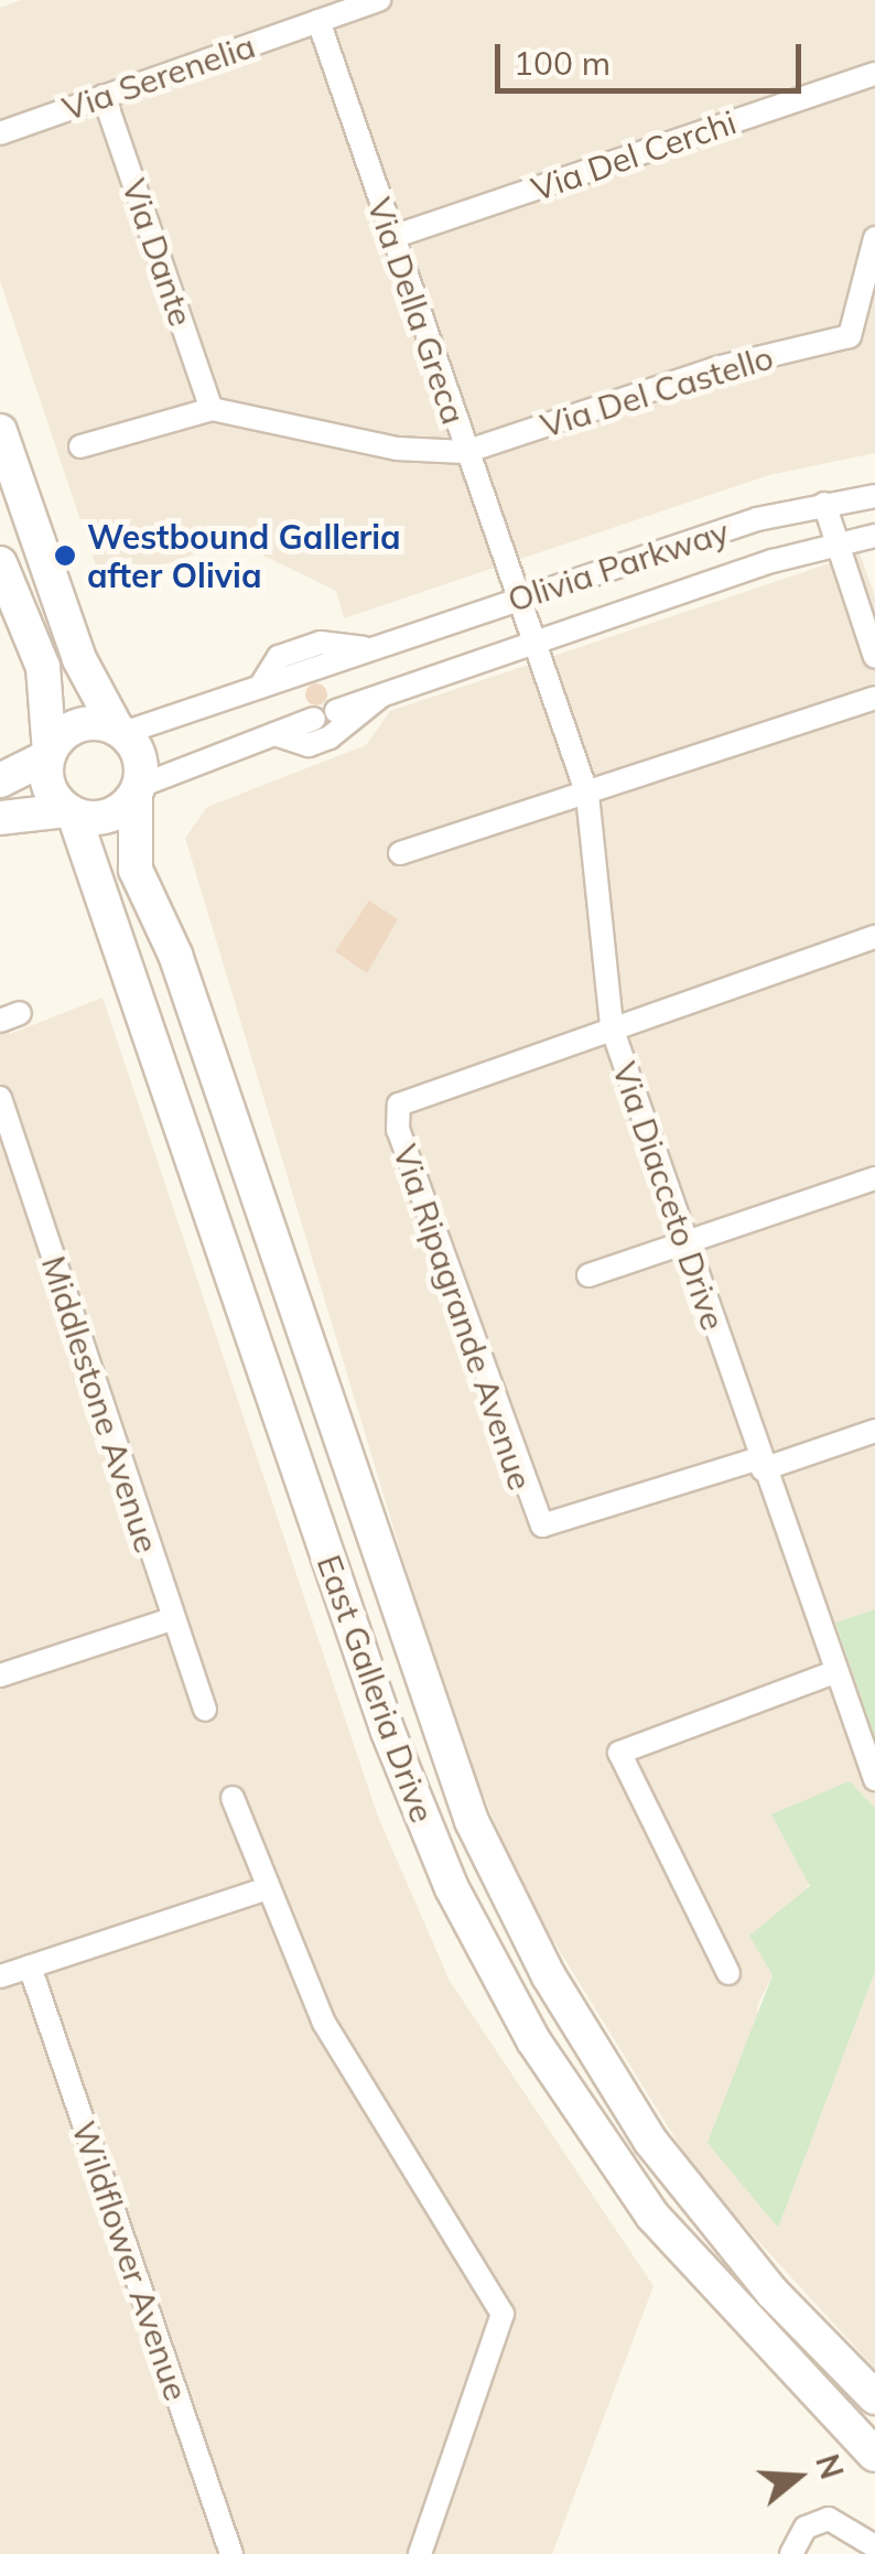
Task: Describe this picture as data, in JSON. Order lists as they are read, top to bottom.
{
  "streets": {
    "main road": ["East Galleria Drive"],
    "street": [
      "Via Serenelia",
      "Via Del Cerchi",
      "Via Dante",
      "Via Della Greca",
      "Via Del Castello",
      "Olivia Parkway",
      "Via Diacceto Drive",
      "Via Ripagrande Avenue",
      "Middlestone Avenue",
      "Wildflower Avenue"
    ]
  },
  "crossings": [
    ["Via Serenelia", "Via Dante"],
    ["Via Serenelia", "Via Della Greca"],
    ["Via Del Cerchi", "Via Della Greca"],
    ["Via Della Greca", "Via Del Castello"],
    ["Via Della Greca", "Olivia Parkway"],
    ["Via Della Greca", "Via Diacceto Drive"],
    ["Olivia Parkway", "Via Diacceto Drive"],
    ["Olivia Parkway", "East Galleria Drive"],
    ["Via Diacceto Drive", "Via Ripagrande Avenue"]
  ],
  "places": ["Westbound Galleria after Olivia"],
  "scale_bar": "100 m",
  "north": "right"
}
